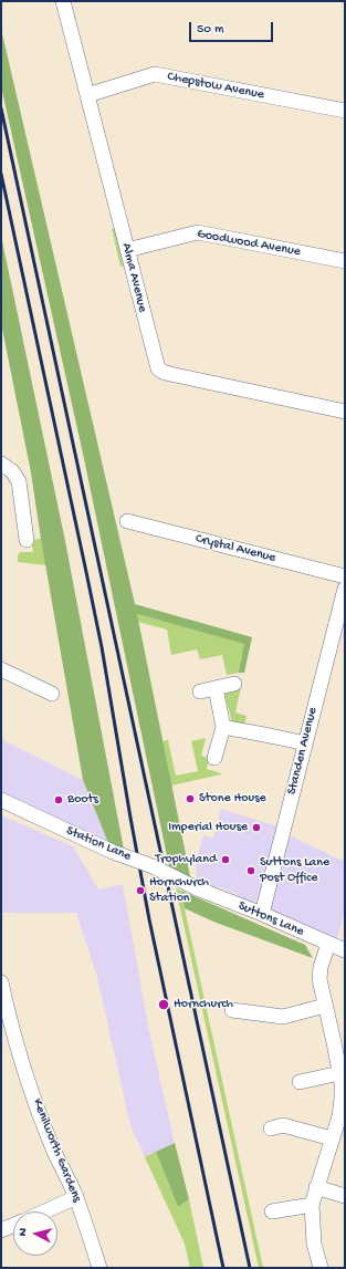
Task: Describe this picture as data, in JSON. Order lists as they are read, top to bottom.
{
  "streets": {
    "street": [
      "Chepstow Avenue",
      "Goodwood Avenue",
      "Alma Avenue",
      "Crystal Avenue",
      "Standen Avenue",
      "Station Lane",
      "Suttons Lane",
      "Kenilworth Gardens"
    ]
  },
  "crossings": [
    ["Chepstow Avenue", "Alma Avenue"],
    ["Goodwood Avenue", "Alma Avenue"],
    ["Standen Avenue", "Suttons Lane"],
    ["Station Lane", "Suttons Lane"]
  ],
  "places": [
    "Stone House",
    "Boots",
    "Imperial House",
    "Trophyland",
    "Suttons Lane Post Office",
    "Hornchurch Station",
    "Hornchurch"
  ],
  "scale_bar": "50 m",
  "north": "left"
}
